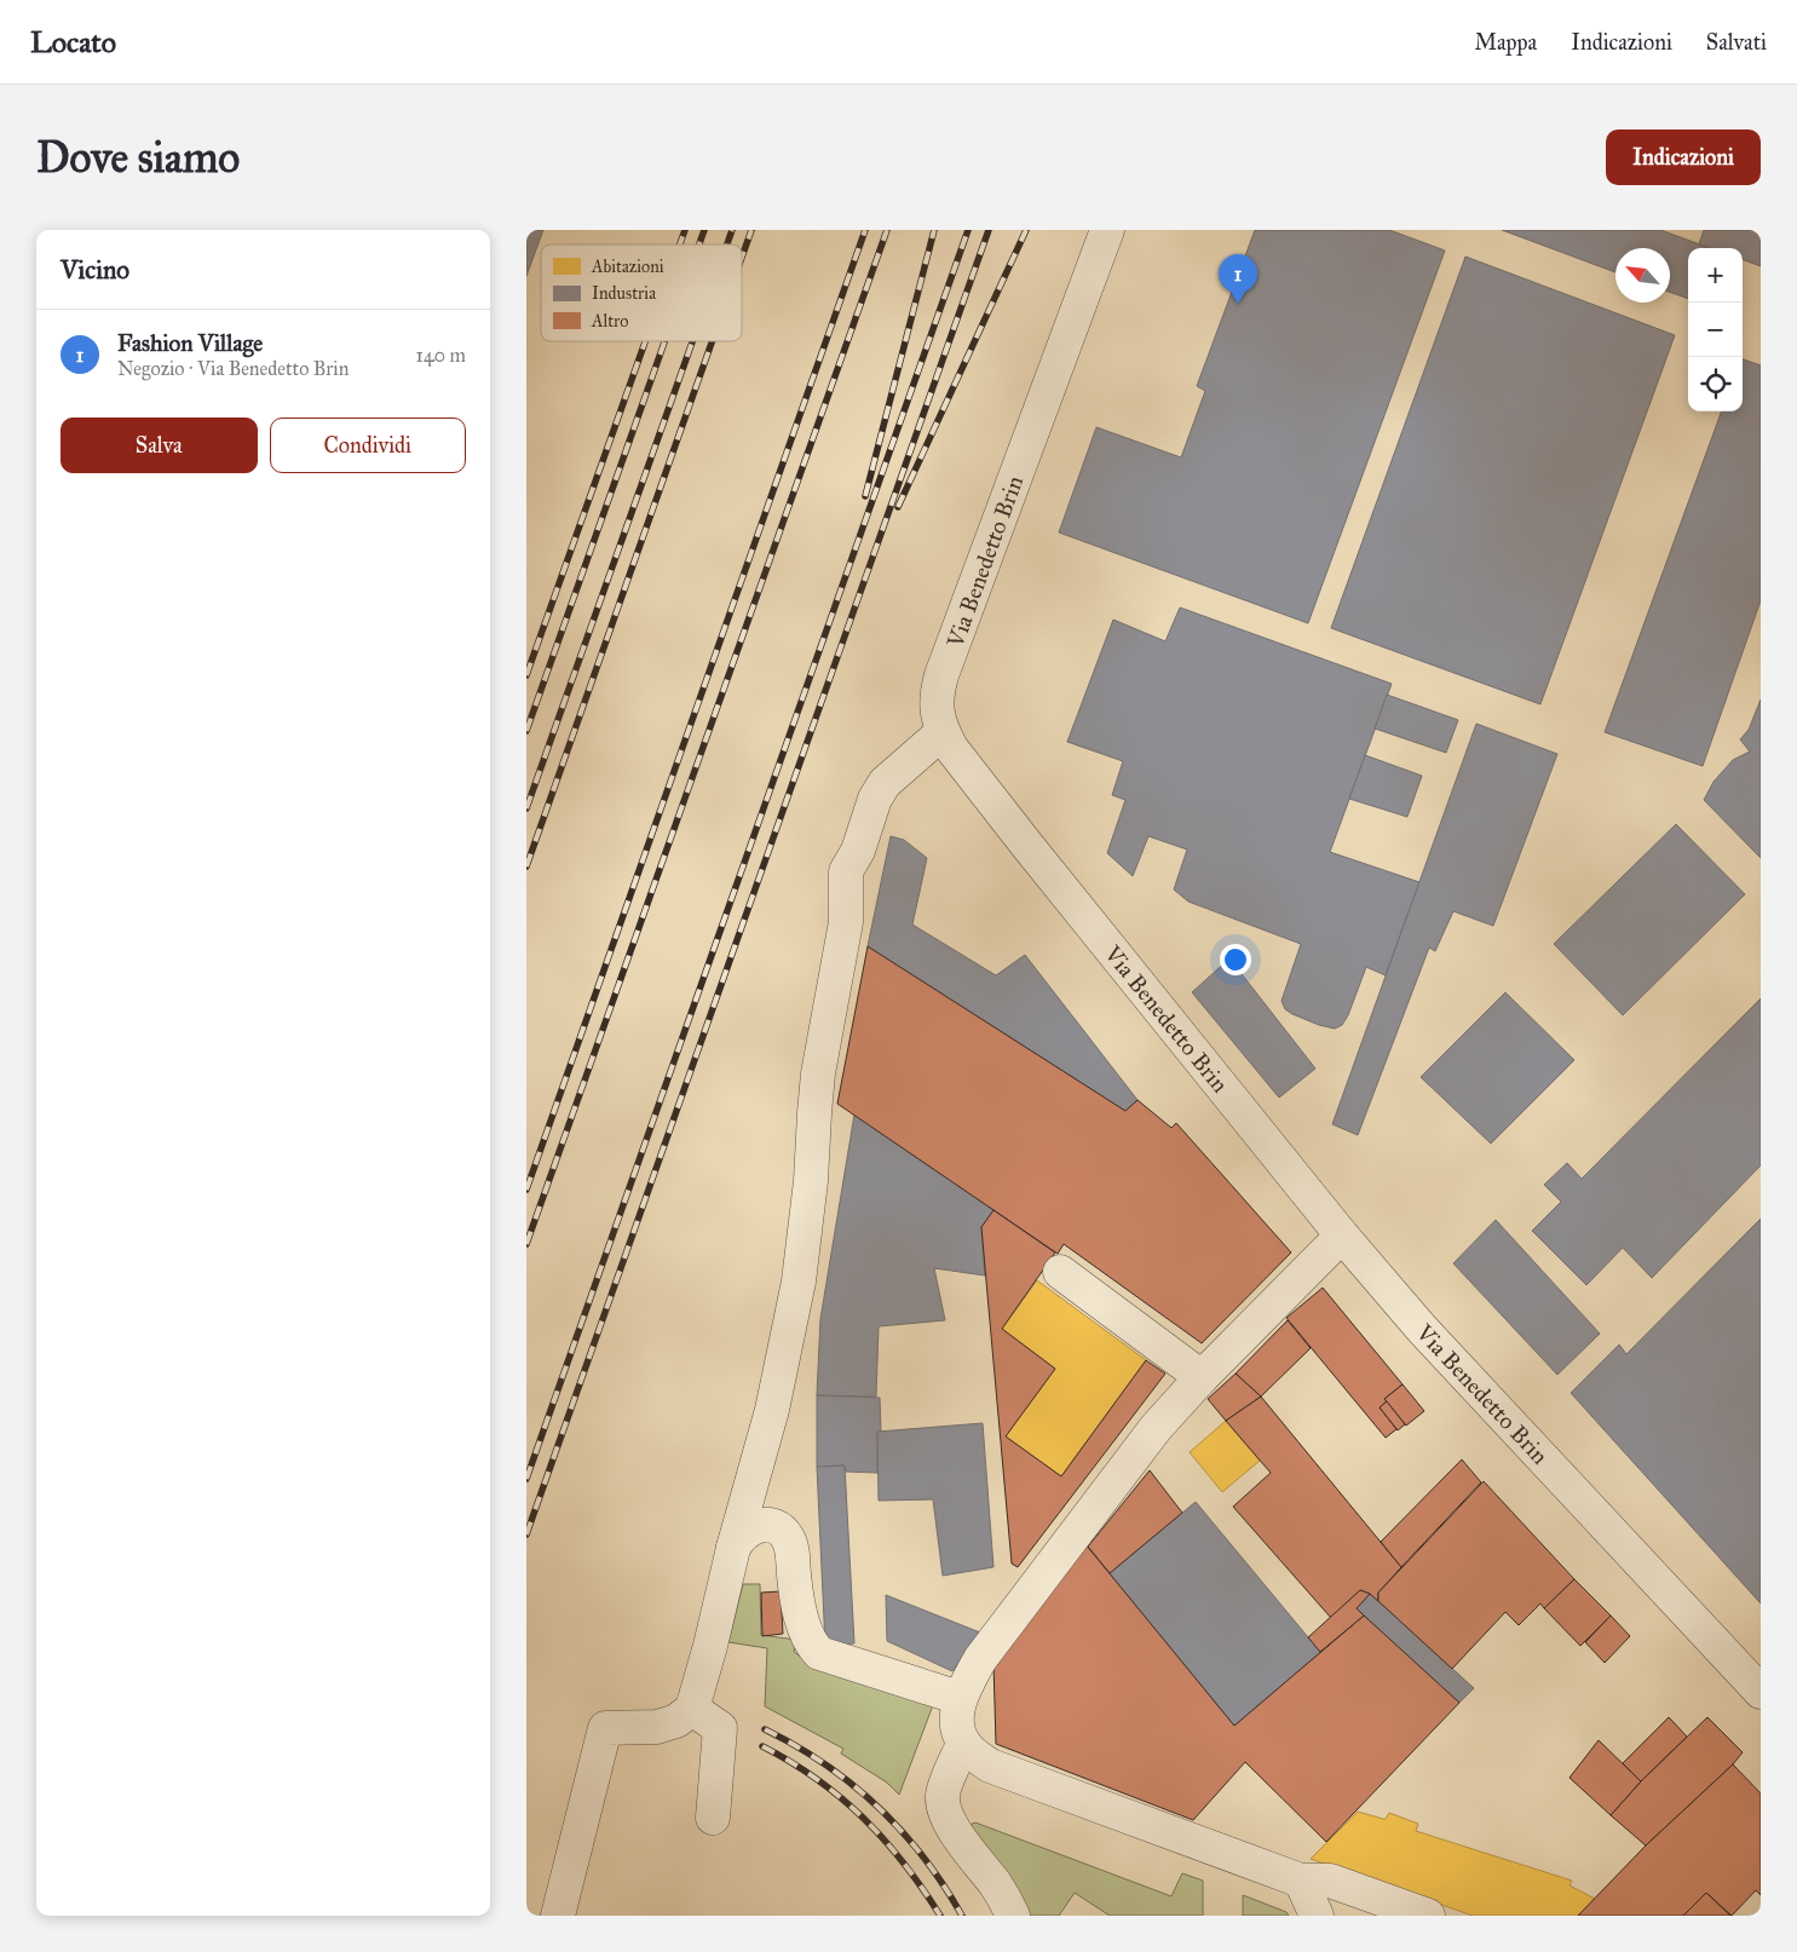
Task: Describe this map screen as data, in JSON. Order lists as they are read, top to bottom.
{
  "streets": {
    "street": ["Via Benedetto Brin"]
  },
  "legend": ["Abitazioni", "Industria", "Altro"],
  "north": "top left",
  "page": {
    "header": "Locato",
    "nav": ["Mappa", "Indicazioni", "Salvati"],
    "buttons": [
      "Indicazioni",
      ["Salva", "Condividi"]
    ],
    "title": "Dove siamo",
    "heading": "Vicino",
    "map_buttons": ["+", "−"],
    "pins": "1",
    "list": [
      {
        "mark": "1",
        "name": "Fashion Village",
        "note": "Negozio · Via Benedetto Brin",
        "value": "140 m"
      }
    ]
  }
}
